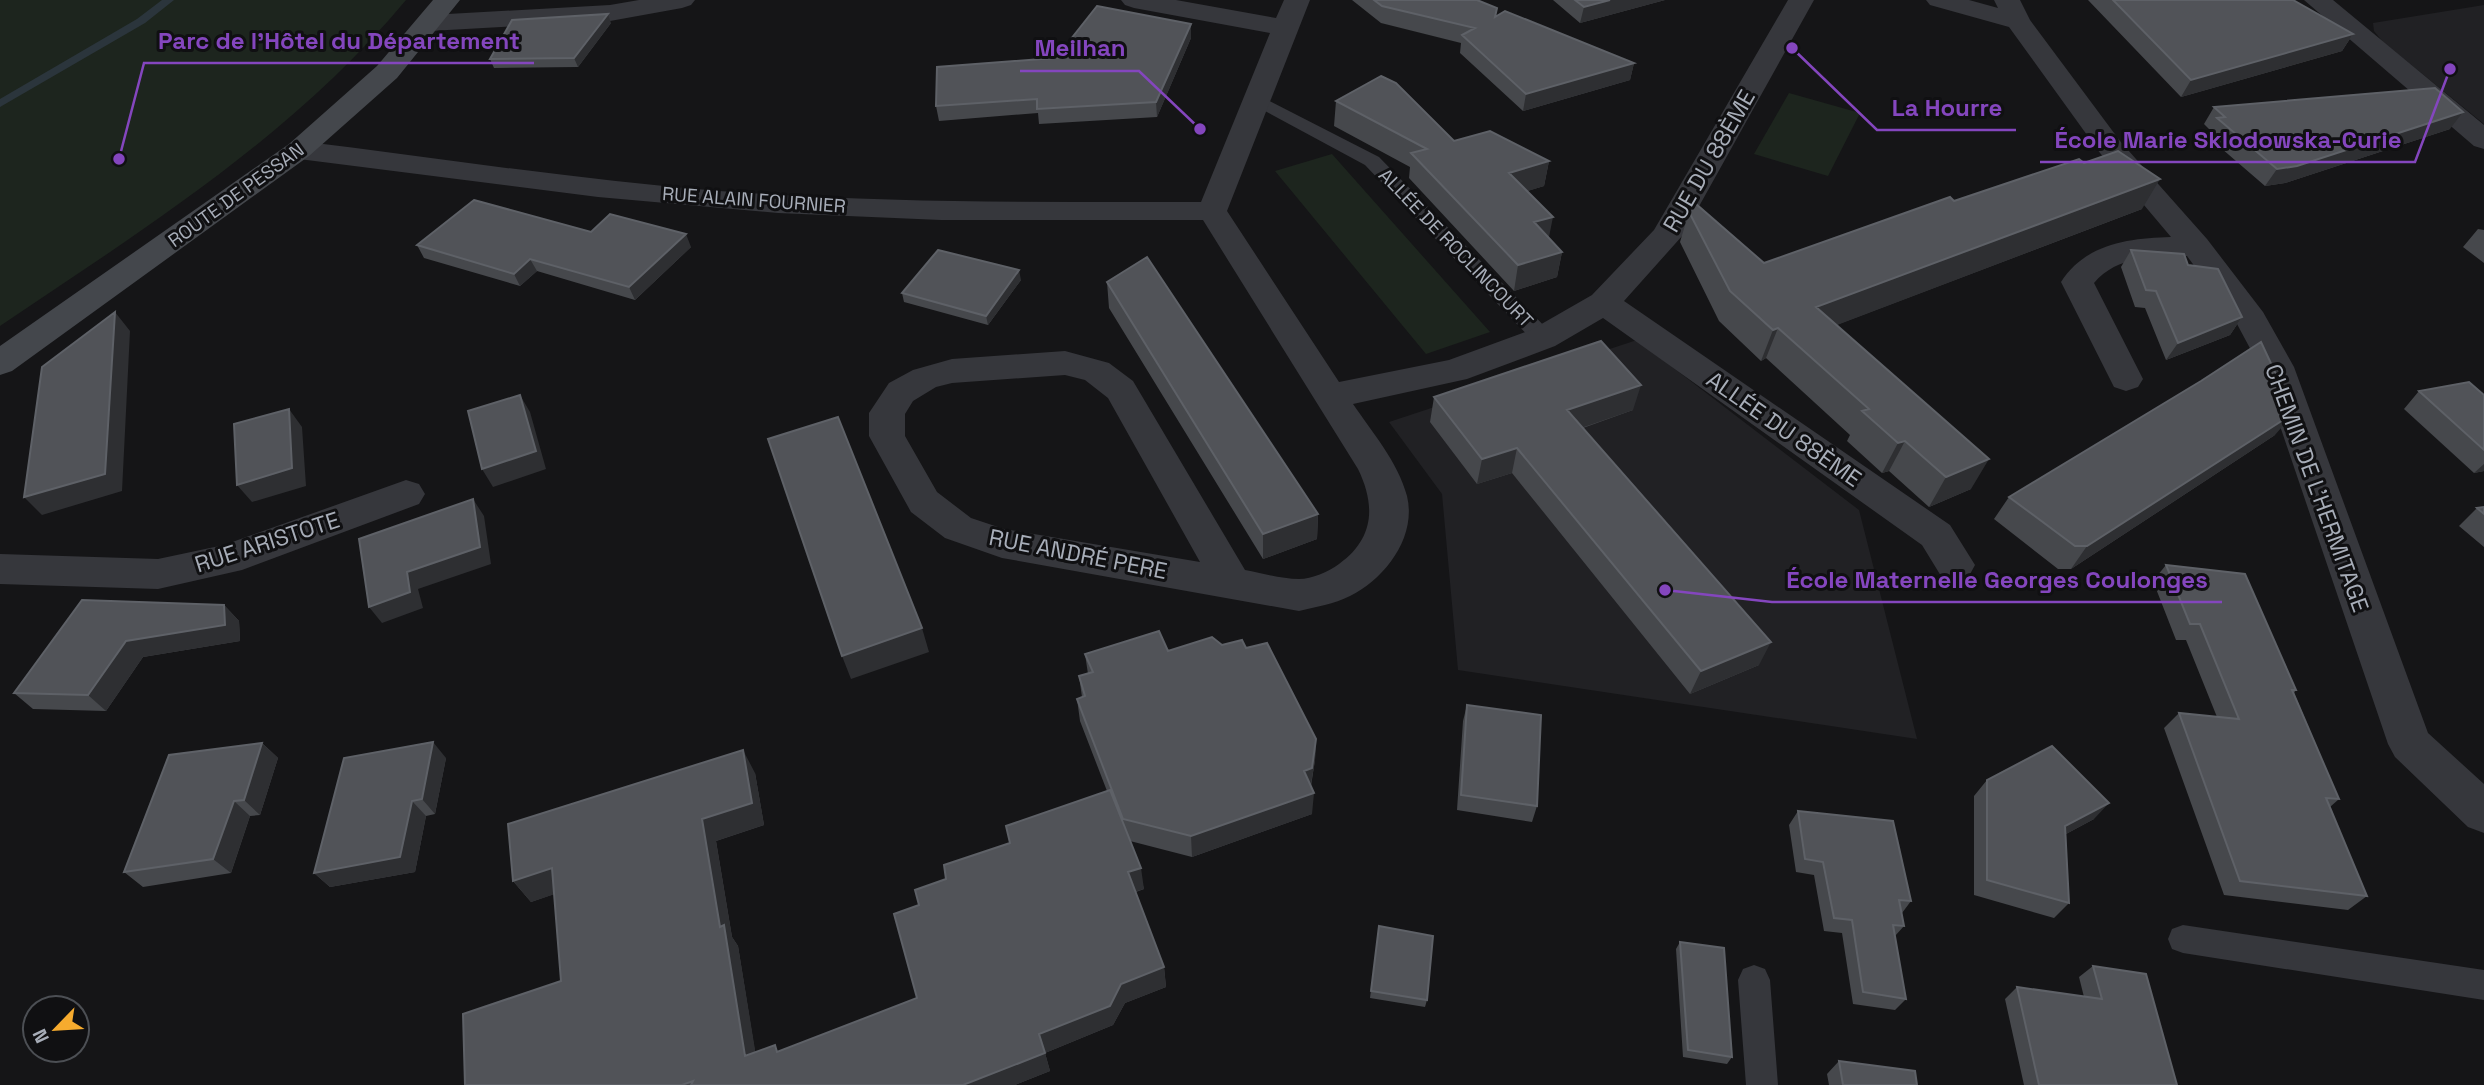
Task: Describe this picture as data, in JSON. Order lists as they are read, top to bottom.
{
  "streets": {
    "main road": ["ROUTE DE PESSAN"],
    "street": [
      "RUE DU 88ÈME",
      "RUE ALAIN FOURNIER",
      "ALLÉE DU 88ÈME",
      "CHEMIN DE L'HERMITAGE",
      "RUE ARISTOTE",
      "RUE ANDRÉ PERE"
    ],
    "lane": ["ALLÉE DE ROCLINCOURT"]
  },
  "crossings": [
    ["RUE DU 88ÈME", "ALLÉE DE ROCLINCOURT"],
    ["RUE DU 88ÈME", "ALLÉE DU 88ÈME"],
    ["RUE DU 88ÈME", "RUE ANDRÉ PERE"],
    ["ROUTE DE PESSAN", "RUE ALAIN FOURNIER"]
  ],
  "places": [
    "La Hourre",
    "École Marie Sklodowska-Curie",
    "Meilhan",
    "Parc de l'Hôtel du Département",
    "École Maternelle Georges Coulonges"
  ],
  "north": "bottom left"
}
